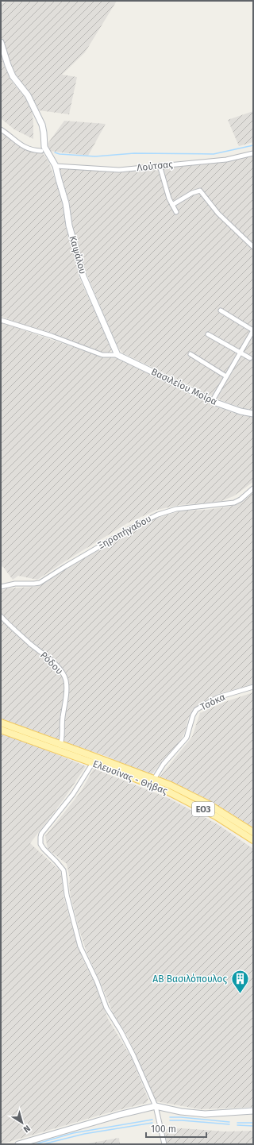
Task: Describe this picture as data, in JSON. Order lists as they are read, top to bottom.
{
  "streets": {
    "main road": ["Ελευσίνας - Θήβας", "ΕΟ3"],
    "street": [
      "Λούτσας",
      "Καψάλου",
      "Βασιλείου Μοίρα",
      "Ξηροπήγαδου",
      "Ρόδου",
      "Τσόκα"
    ]
  },
  "crossings": [
    ["Λούτσας", "Καψάλου"],
    ["Καψάλου", "Βασιλείου Μοίρα"],
    ["Ρόδου", "Ελευσίνας - Θήβας"],
    ["Τσόκα", "Ελευσίνας - Θήβας"]
  ],
  "places": {
    "building": ["ΑΒ Βασιλόπουλος"]
  },
  "scale_bar": "100 m",
  "north": "bottom right"
}
